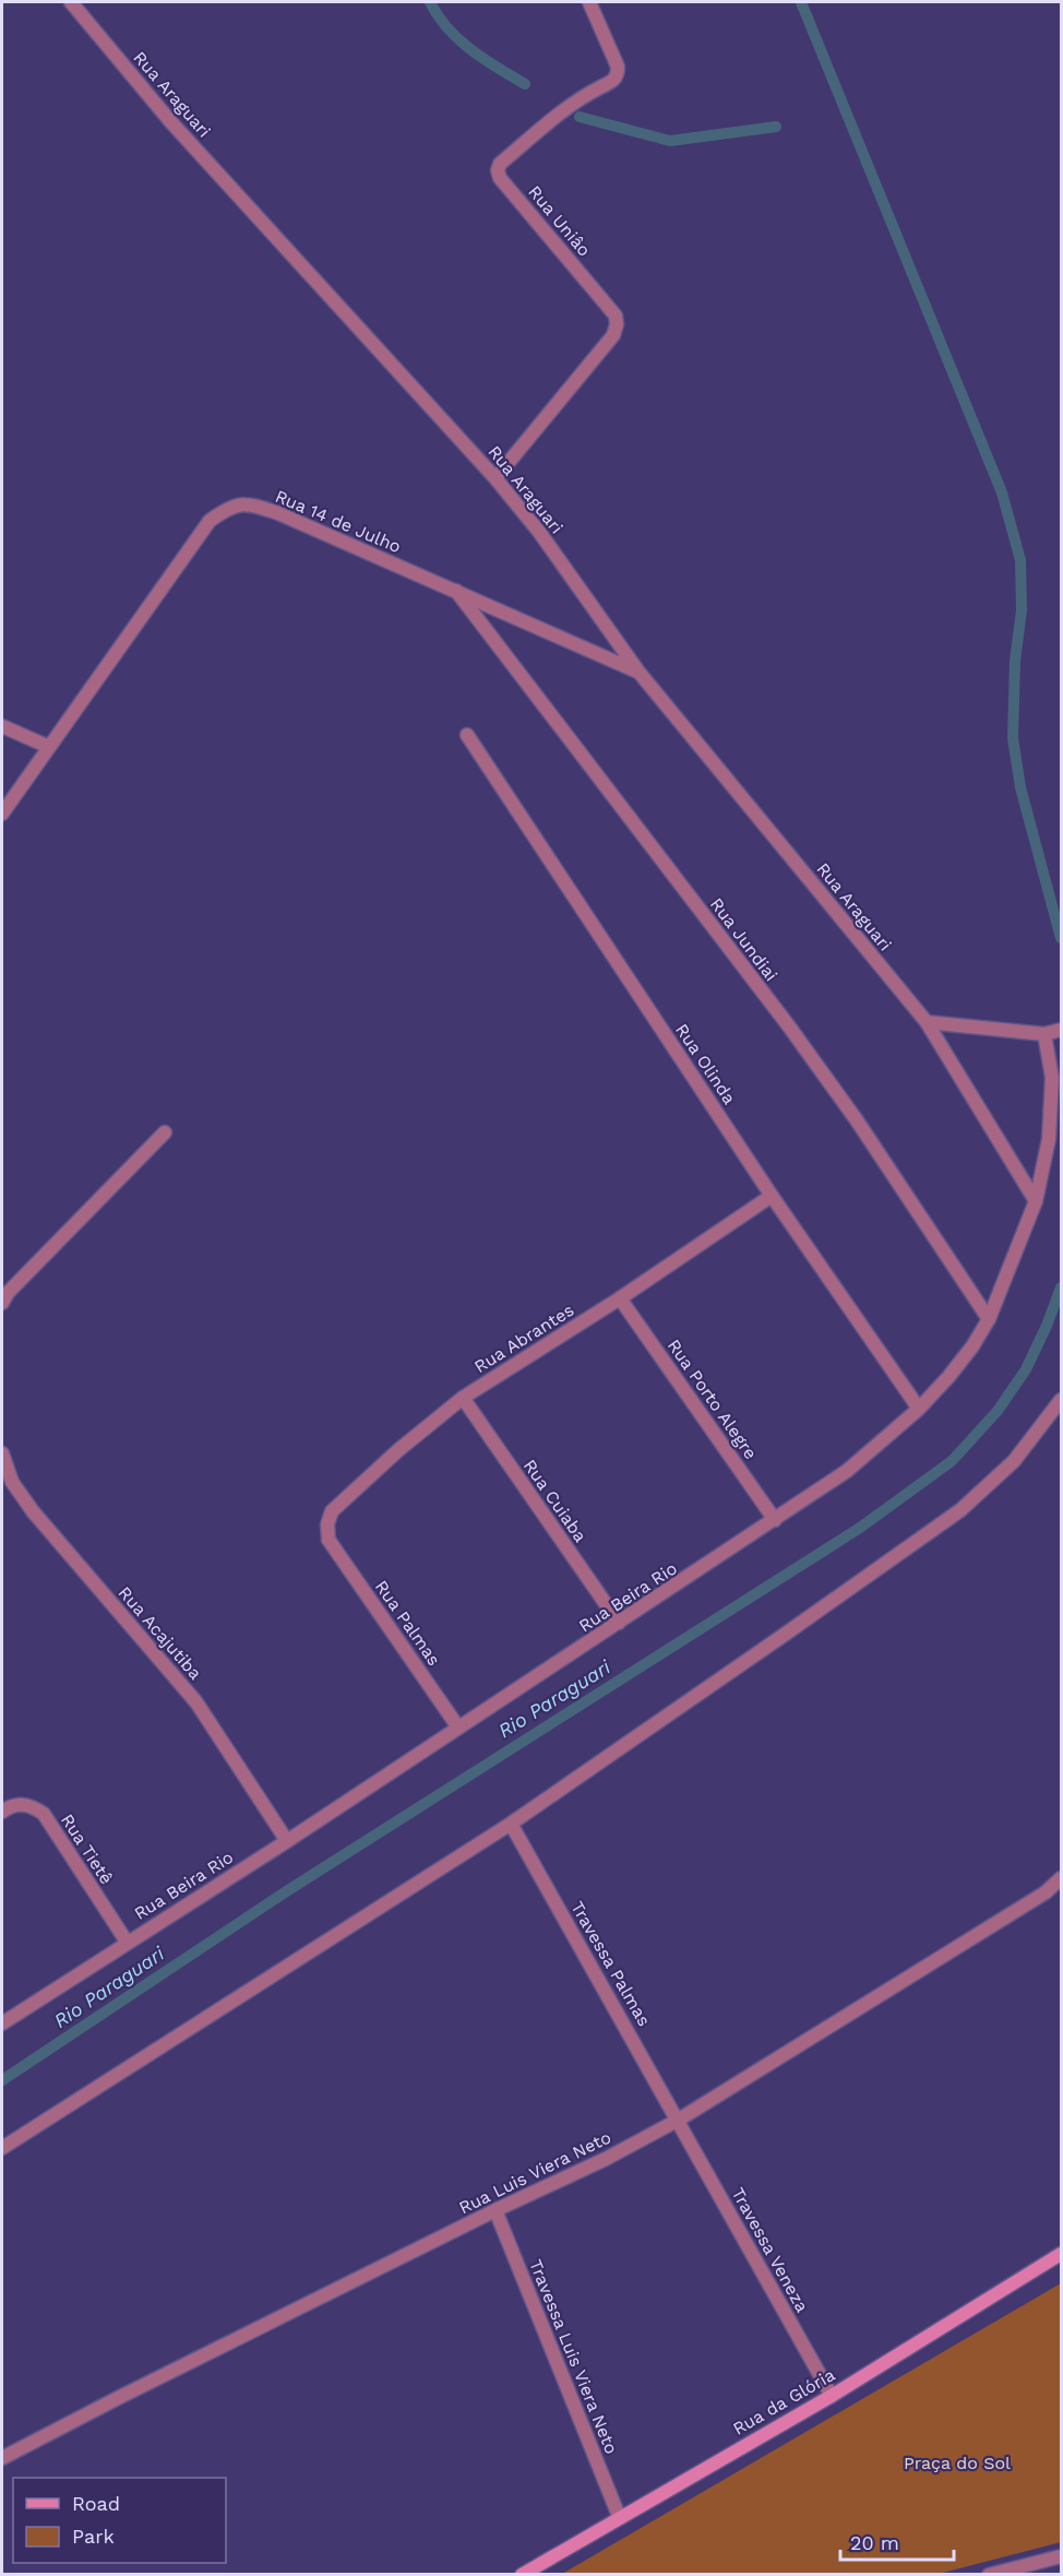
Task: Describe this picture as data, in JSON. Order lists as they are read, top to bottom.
{
  "streets": {
    "main road": ["Rua da Glória"],
    "street": [
      "Rua Araguari",
      "Rua Uniâo",
      "Rua 14 de Julho",
      "Rua Jundiai",
      "Rua Olinda",
      "Rua Abrantes",
      "Rua Porto Alegre",
      "Rua Cuiaba",
      "Rua Beira Rio",
      "Rua Palmas",
      "Rua Acajutiba",
      "Rua Tietê",
      "Travessa Palmas",
      "Rua Luis Viera Neto",
      "Travessa Veneza",
      "Travessa Luis Viera Neto"
    ]
  },
  "crossings": [
    ["Rua Araguari", "Rua Uniâo"],
    ["Rua Araguari", "Rua 14 de Julho"],
    ["Rua Araguari", "Rua Beira Rio"],
    ["Rua 14 de Julho", "Rua Jundiai"],
    ["Rua Jundiai", "Rua Beira Rio"],
    ["Rua Olinda", "Rua Abrantes"],
    ["Rua Olinda", "Rua Beira Rio"],
    ["Rua Abrantes", "Rua Porto Alegre"],
    ["Rua Abrantes", "Rua Cuiaba"],
    ["Rua Abrantes", "Rua Palmas"],
    ["Rua Porto Alegre", "Rua Beira Rio"],
    ["Rua Cuiaba", "Rua Beira Rio"],
    ["Rua Beira Rio", "Rua Palmas"],
    ["Rua Beira Rio", "Rua Acajutiba"],
    ["Rua Beira Rio", "Rua Tietê"],
    ["Travessa Palmas", "Rua Luis Viera Neto"],
    ["Travessa Palmas", "Travessa Veneza"],
    ["Rua Luis Viera Neto", "Travessa Veneza"],
    ["Rua Luis Viera Neto", "Travessa Luis Viera Neto"],
    ["Travessa Veneza", "Rua da Glória"],
    ["Travessa Luis Viera Neto", "Rua da Glória"]
  ],
  "water": ["Rio Paraguari"],
  "parks": ["Praça do Sol"],
  "legend": ["Road", "Park"],
  "scale_bar": "20 m"
}
